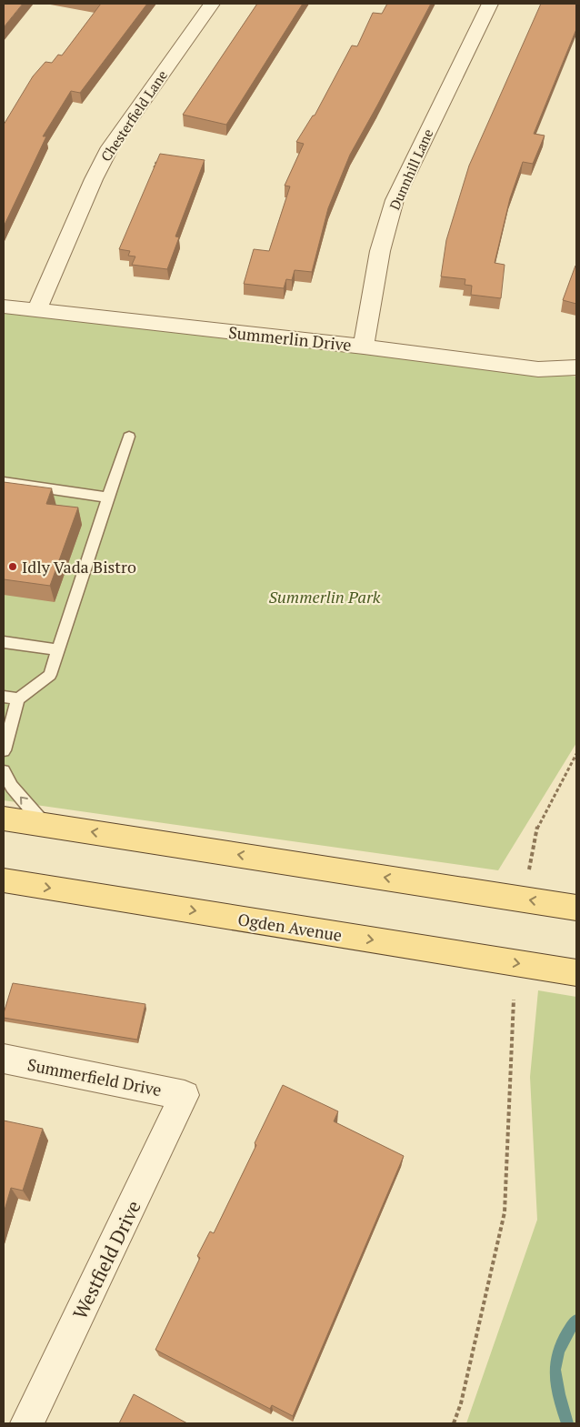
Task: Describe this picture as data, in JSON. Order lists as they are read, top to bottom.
{
  "streets": {
    "main road": ["Ogden Avenue"],
    "street": [
      "Chesterfield Lane",
      "Dunnhill Lane",
      "Summerlin Drive",
      "Summerfield Drive",
      "Westfield Drive"
    ]
  },
  "crossings": [
    ["Chesterfield Lane", "Summerlin Drive"],
    ["Dunnhill Lane", "Summerlin Drive"],
    ["Summerfield Drive", "Westfield Drive"]
  ],
  "parks": ["Summerlin Park"],
  "places": ["Idly Vada Bistro"]
}
